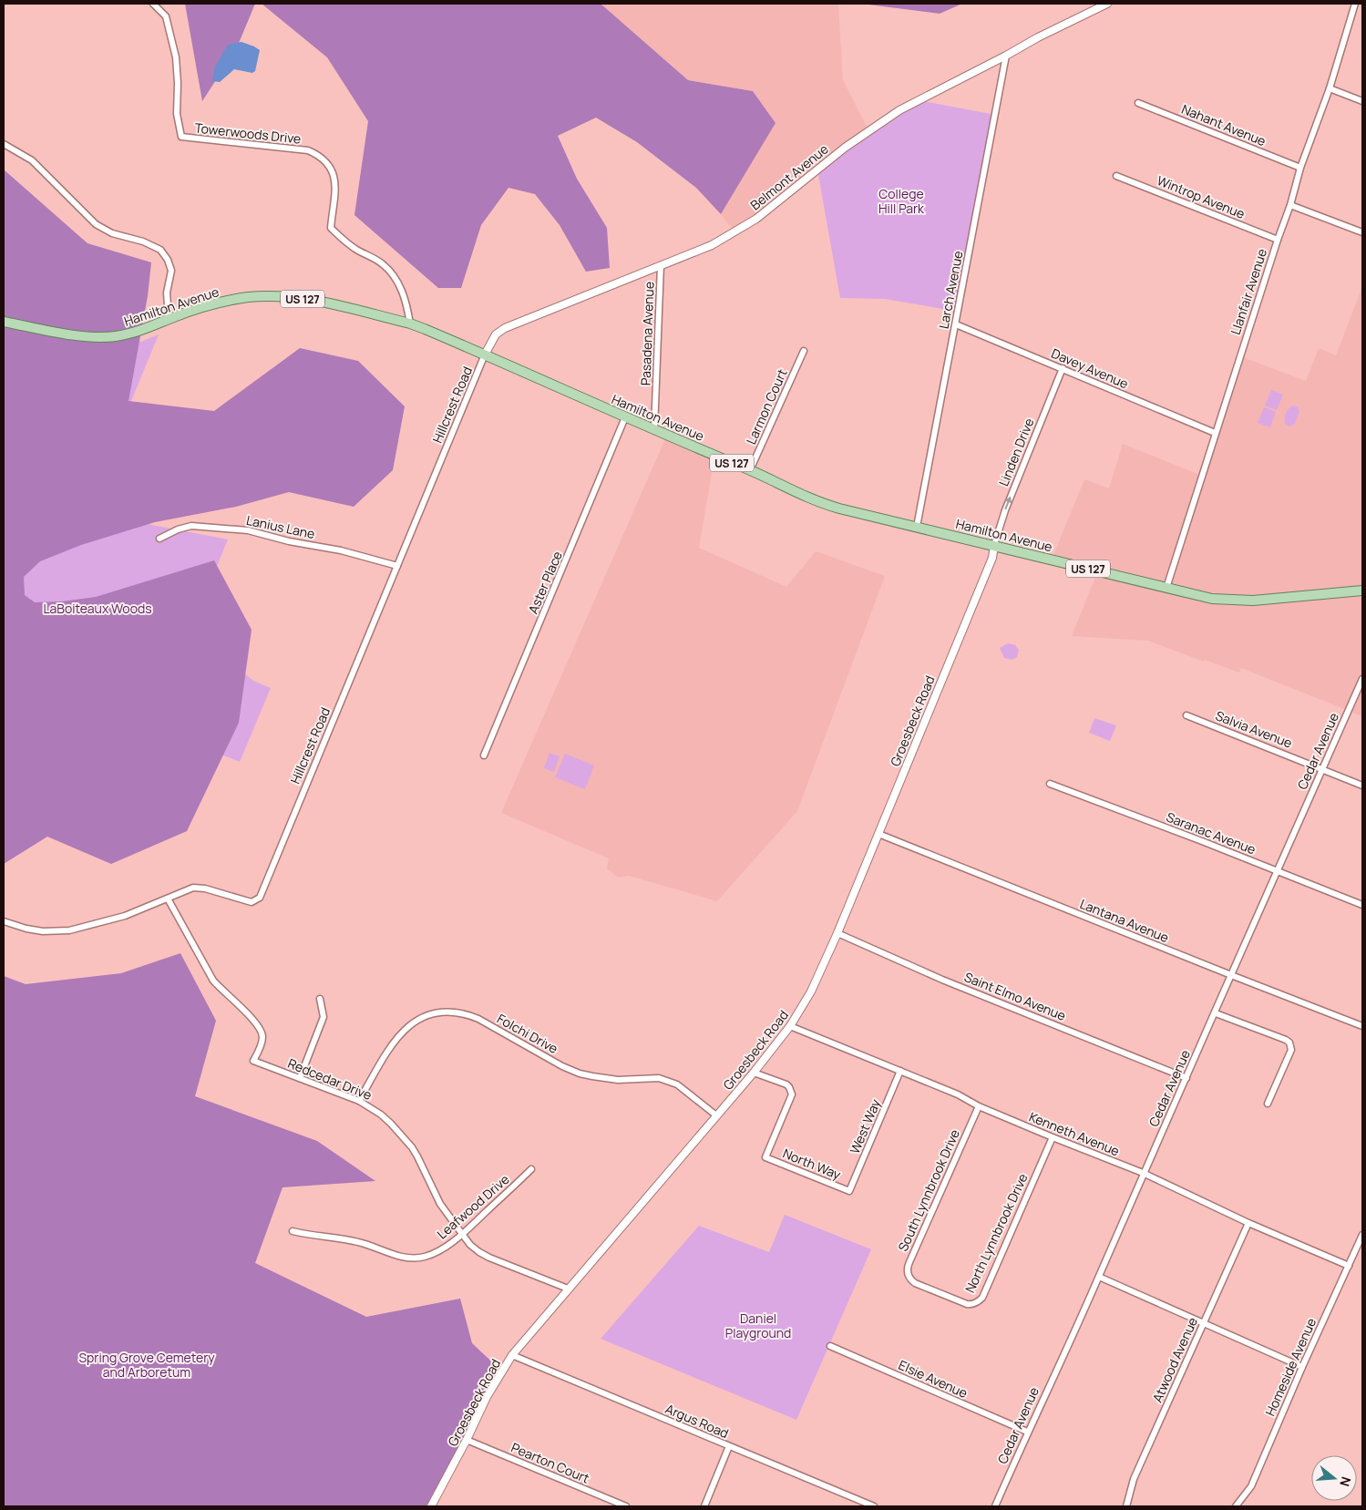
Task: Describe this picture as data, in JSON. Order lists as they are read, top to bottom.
{
  "streets": {
    "main road": ["US 127", "Hamilton Avenue"],
    "street": [
      "Nahant Avenue",
      "Towerwoods Drive",
      "Belmont Avenue",
      "Wintrop Avenue",
      "Larch Avenue",
      "Llanfair Avenue",
      "Pasadena Avenue",
      "Davey Avenue",
      "Hillcrest Road",
      "Larmon Court",
      "Linden Drive",
      "Lanius Lane",
      "Aster Place",
      "Groesbeck Road",
      "Salvia Avenue",
      "Cedar Avenue",
      "Saranac Avenue",
      "Lantana Avenue",
      "Saint Elmo Avenue",
      "Folchi Drive",
      "Redcedar Drive",
      "West Way",
      "Kenneth Avenue",
      "North Way",
      "South Lynnbrook Drive",
      "Leafwood Drive",
      "North Lynnbrook Drive",
      "Atwood Avenue",
      "Homeside Avenue",
      "Elsie Avenue",
      "Argus Road",
      "Pearton Court"
    ]
  },
  "crossings": [
    ["Nahant Avenue", "Llanfair Avenue"],
    ["Towerwoods Drive", "Hamilton Avenue"],
    ["Belmont Avenue", "Larch Avenue"],
    ["Belmont Avenue", "Hamilton Avenue"],
    ["Belmont Avenue", "Pasadena Avenue"],
    ["Belmont Avenue", "Hillcrest Road"],
    ["Wintrop Avenue", "Llanfair Avenue"],
    ["Larch Avenue", "Hamilton Avenue"],
    ["Larch Avenue", "Davey Avenue"],
    ["Llanfair Avenue", "Hamilton Avenue"],
    ["Llanfair Avenue", "Davey Avenue"],
    ["Hamilton Avenue", "Pasadena Avenue"],
    ["Hamilton Avenue", "Hillcrest Road"],
    ["Hamilton Avenue", "Larmon Court"],
    ["Hamilton Avenue", "Linden Drive"],
    ["Hamilton Avenue", "Aster Place"],
    ["Hamilton Avenue", "Groesbeck Road"],
    ["Davey Avenue", "Linden Drive"],
    ["Hillcrest Road", "Lanius Lane"],
    ["Hillcrest Road", "Redcedar Drive"],
    ["Linden Drive", "Groesbeck Road"],
    ["Groesbeck Road", "Lantana Avenue"],
    ["Groesbeck Road", "Saint Elmo Avenue"],
    ["Groesbeck Road", "Folchi Drive"],
    ["Groesbeck Road", "Redcedar Drive"],
    ["Groesbeck Road", "Kenneth Avenue"],
    ["Groesbeck Road", "North Way"],
    ["Groesbeck Road", "Argus Road"],
    ["Groesbeck Road", "Pearton Court"],
    ["Salvia Avenue", "Cedar Avenue"],
    ["Cedar Avenue", "Saranac Avenue"],
    ["Cedar Avenue", "Lantana Avenue"],
    ["Cedar Avenue", "Saint Elmo Avenue"],
    ["Cedar Avenue", "Kenneth Avenue"],
    ["Cedar Avenue", "Elsie Avenue"],
    ["Folchi Drive", "Redcedar Drive"],
    ["Redcedar Drive", "Leafwood Drive"],
    ["West Way", "Kenneth Avenue"],
    ["West Way", "North Way"],
    ["Kenneth Avenue", "South Lynnbrook Drive"],
    ["Kenneth Avenue", "North Lynnbrook Drive"],
    ["Kenneth Avenue", "Atwood Avenue"],
    ["Kenneth Avenue", "Homeside Avenue"],
    ["South Lynnbrook Drive", "North Lynnbrook Drive"]
  ],
  "one_way": ["Linden Drive"],
  "parks": [
    "College Hill Park",
    "LaBoiteaux Woods",
    "Daniel Playground",
    "Spring Grove Cemetery and Arboretum"
  ],
  "north": "right"
}
